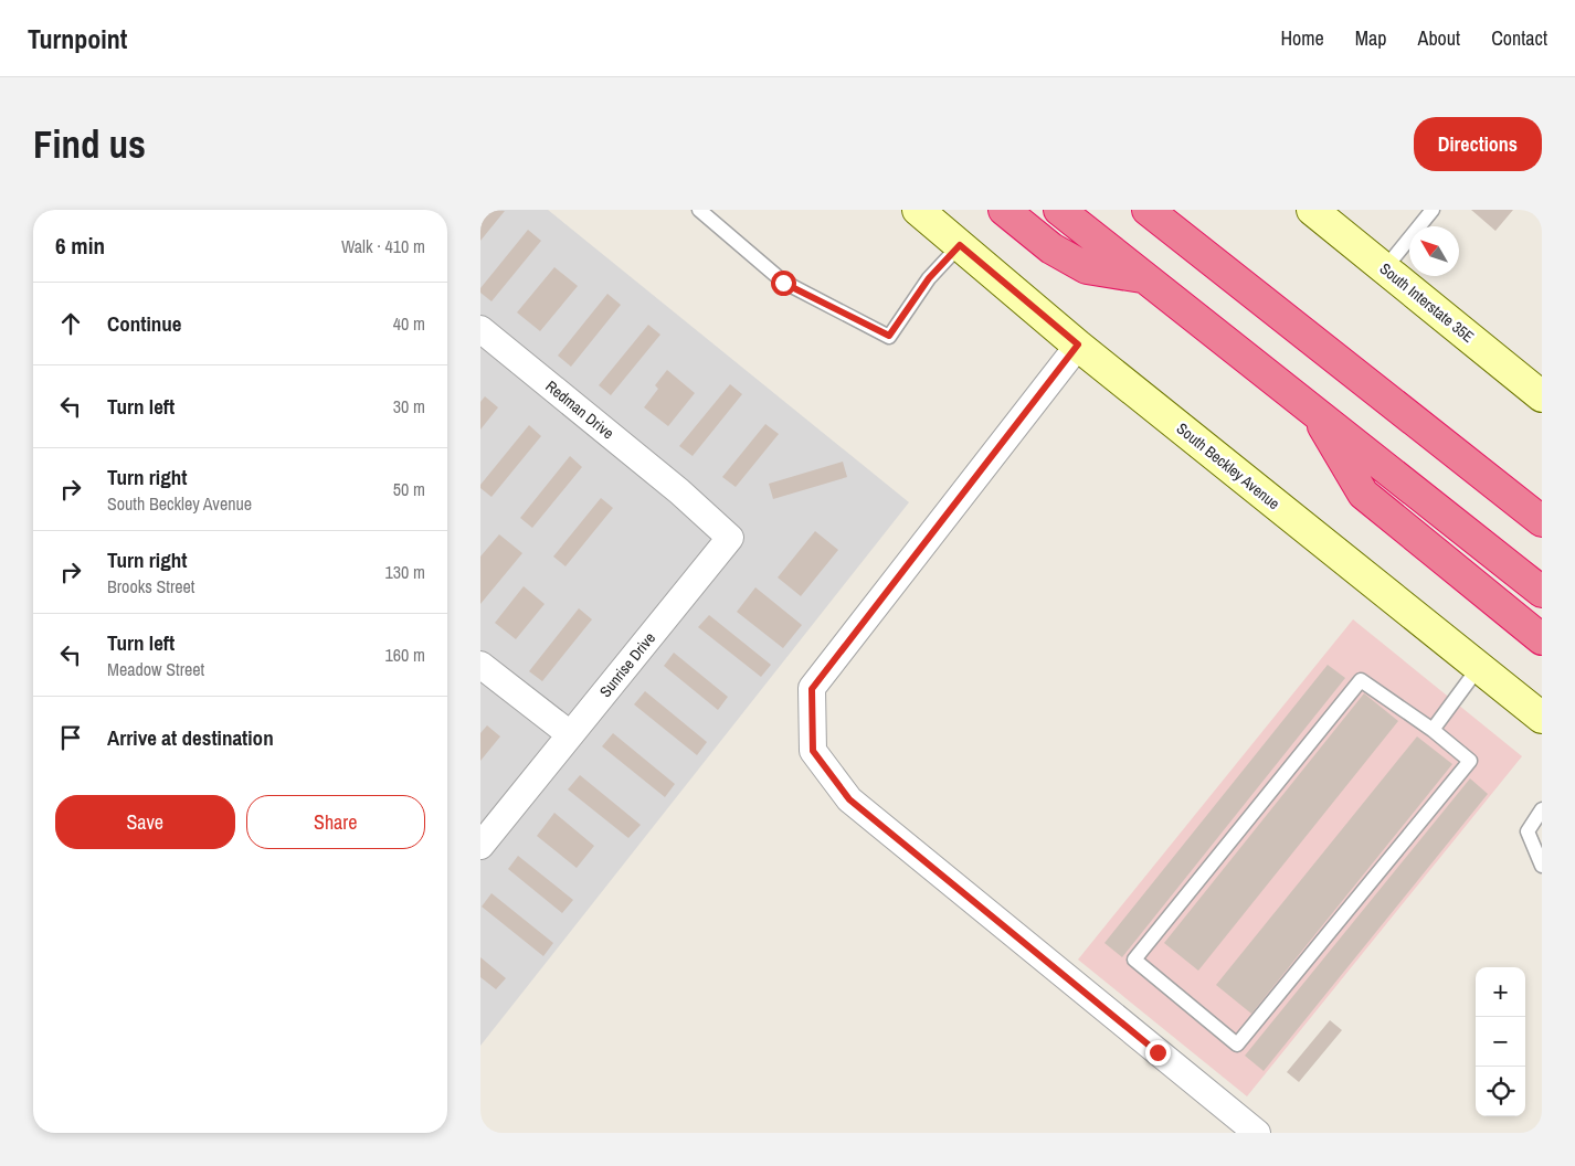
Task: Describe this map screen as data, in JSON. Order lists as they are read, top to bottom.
{
  "streets": {
    "main road": ["South Interstate 35E", "South Beckley Avenue"],
    "street": ["Redman Drive", "Sunrise Drive"]
  },
  "crossings": [
    ["Redman Drive", "Sunrise Drive"]
  ],
  "north": "top left",
  "page": {
    "header": "Turnpoint",
    "nav": [
      "Home",
      "Map",
      "About",
      "Contact"
    ],
    "buttons": [
      "Directions",
      ["Save", "Share"]
    ],
    "title": "Find us",
    "heading": ["6 min", "Walk · 410 m"],
    "list": [
      ["Continue", "40 m"],
      ["Turn left", "30 m"],
      ["Turn right", "South Beckley Avenue", "50 m"],
      ["Turn right", "Brooks Street", "130 m"],
      ["Turn left", "Meadow Street", "160 m"],
      "Arrive at destination"
    ],
    "map_buttons": ["+", "−"]
  }
}
